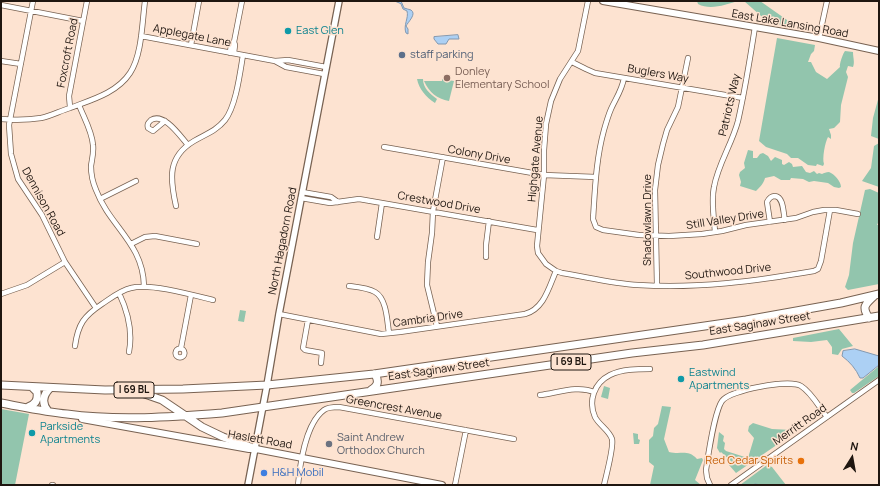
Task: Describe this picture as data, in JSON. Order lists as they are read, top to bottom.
{
  "streets": {
    "main road": [
      "East Lake Lansing Road",
      "East Saginaw Street",
      "I 69 BL",
      "Haslett Road"
    ],
    "street": [
      "Applegate Lane",
      "Foxcroft Road",
      "Buglers Way",
      "Patriots Way",
      "Colony Drive",
      "Highgate Avenue",
      "Dennison Road",
      "Crestwood Drive",
      "Shadowlawn Drive",
      "Still Valley Drive",
      "North Hagadorn Road",
      "Southwood Drive",
      "Cambria Drive",
      "Greencrest Avenue",
      "Merritt Road"
    ]
  },
  "crossings": [
    ["East Lake Lansing Road", "Patriots Way"],
    ["Applegate Lane", "Foxcroft Road"],
    ["Applegate Lane", "Dennison Road"],
    ["Applegate Lane", "North Hagadorn Road"],
    ["Buglers Way", "Patriots Way"],
    ["Buglers Way", "Highgate Avenue"],
    ["Buglers Way", "Shadowlawn Drive"],
    ["Patriots Way", "Still Valley Drive"],
    ["Colony Drive", "Highgate Avenue"],
    ["Colony Drive", "Still Valley Drive"],
    ["Highgate Avenue", "Crestwood Drive"],
    ["Highgate Avenue", "Southwood Drive"],
    ["Highgate Avenue", "Cambria Drive"],
    ["Crestwood Drive", "North Hagadorn Road"],
    ["Shadowlawn Drive", "Still Valley Drive"],
    ["Shadowlawn Drive", "Southwood Drive"],
    ["Still Valley Drive", "Southwood Drive"],
    ["North Hagadorn Road", "Cambria Drive"],
    ["North Hagadorn Road", "East Saginaw Street"],
    ["North Hagadorn Road", "Haslett Road"],
    ["Southwood Drive", "Cambria Drive"],
    ["East Saginaw Street", "Haslett Road"],
    ["Greencrest Avenue", "Haslett Road"]
  ],
  "places": [
    "East Glen",
    "staff parking",
    "Donley Elementary School",
    "Eastwind Apartments",
    "Parkside Apartments",
    "Saint Andrew Orthodox Church",
    "Red Cedar Spirits",
    "H&H Mobil"
  ],
  "north": "top"
}
